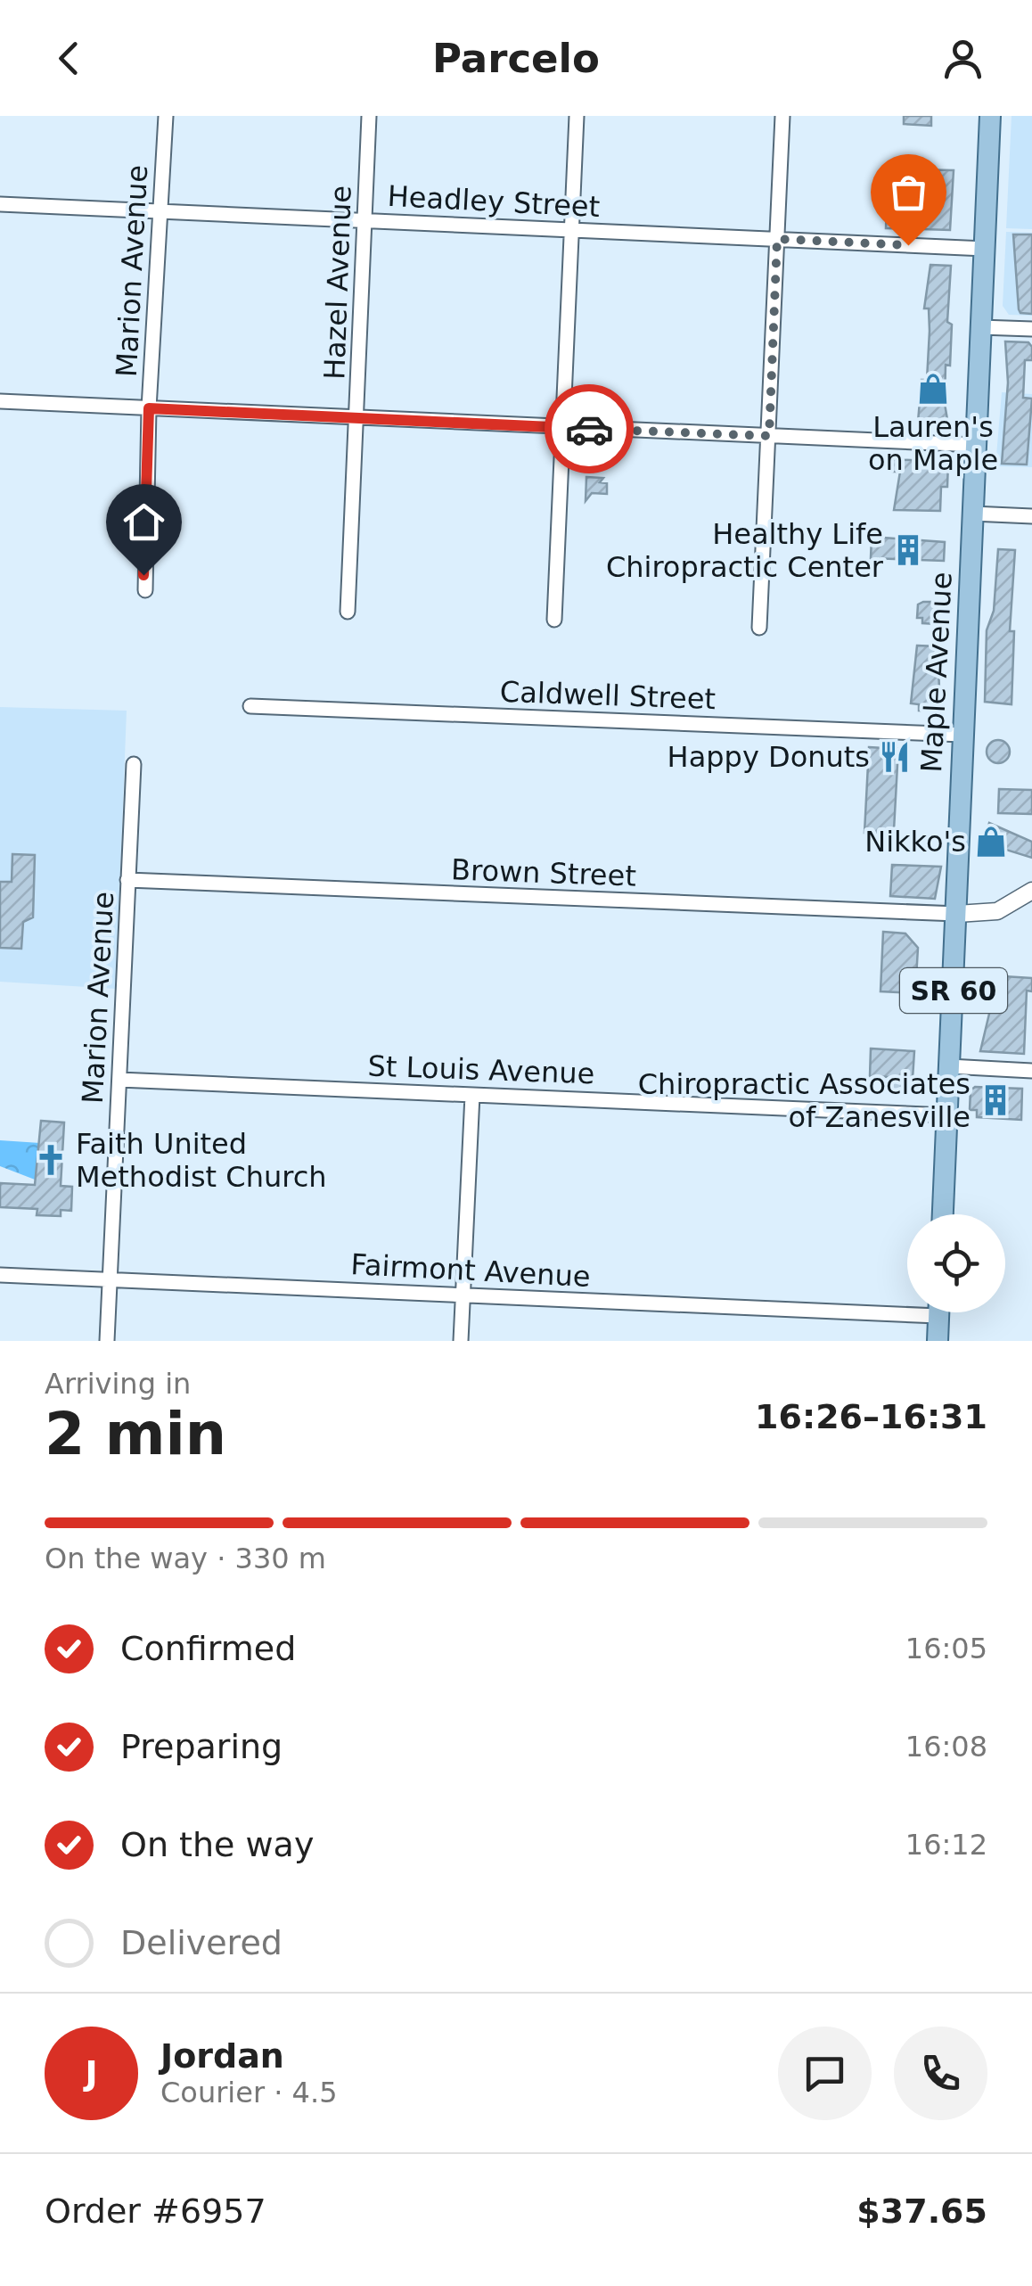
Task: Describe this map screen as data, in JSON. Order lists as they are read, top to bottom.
{
  "streets": {
    "main road": ["Maple Avenue", "SR 60"],
    "street": [
      "Headley Street",
      "Marion Avenue",
      "Hazel Avenue",
      "Caldwell Street",
      "Brown Street",
      "St Louis Avenue",
      "Fairmont Avenue"
    ]
  },
  "crossings": [
    ["Headley Street", "Marion Avenue"],
    ["Headley Street", "Hazel Avenue"],
    ["Headley Street", "Maple Avenue"],
    ["Marion Avenue", "Brown Street"],
    ["Marion Avenue", "St Louis Avenue"],
    ["Marion Avenue", "Fairmont Avenue"],
    ["Maple Avenue", "Caldwell Street"],
    ["Maple Avenue", "Brown Street"],
    ["Maple Avenue", "St Louis Avenue"]
  ],
  "places": {
    "shop": ["Lauren's on Maple", "Nikko's"],
    "building": ["Healthy Life Chiropractic Center", "Chiropractic Associates of Zanesville"],
    "restaurant": ["Happy Donuts"],
    "church": ["Faith United Methodist Church"]
  },
  "page": {
    "header": "Parcelo",
    "heading": ["2 min", "Arriving in", "16:26–16:31"],
    "panel": [
      "Jordan",
      "Courier · 4.5",
      "Order #6957",
      "$37.65"
    ],
    "bar": "On the way · 330 m",
    "list": [
      ["Confirmed", "16:05"],
      ["Preparing", "16:08"],
      ["On the way", "16:12"],
      "Delivered"
    ],
    "round": "J"
  }
}
